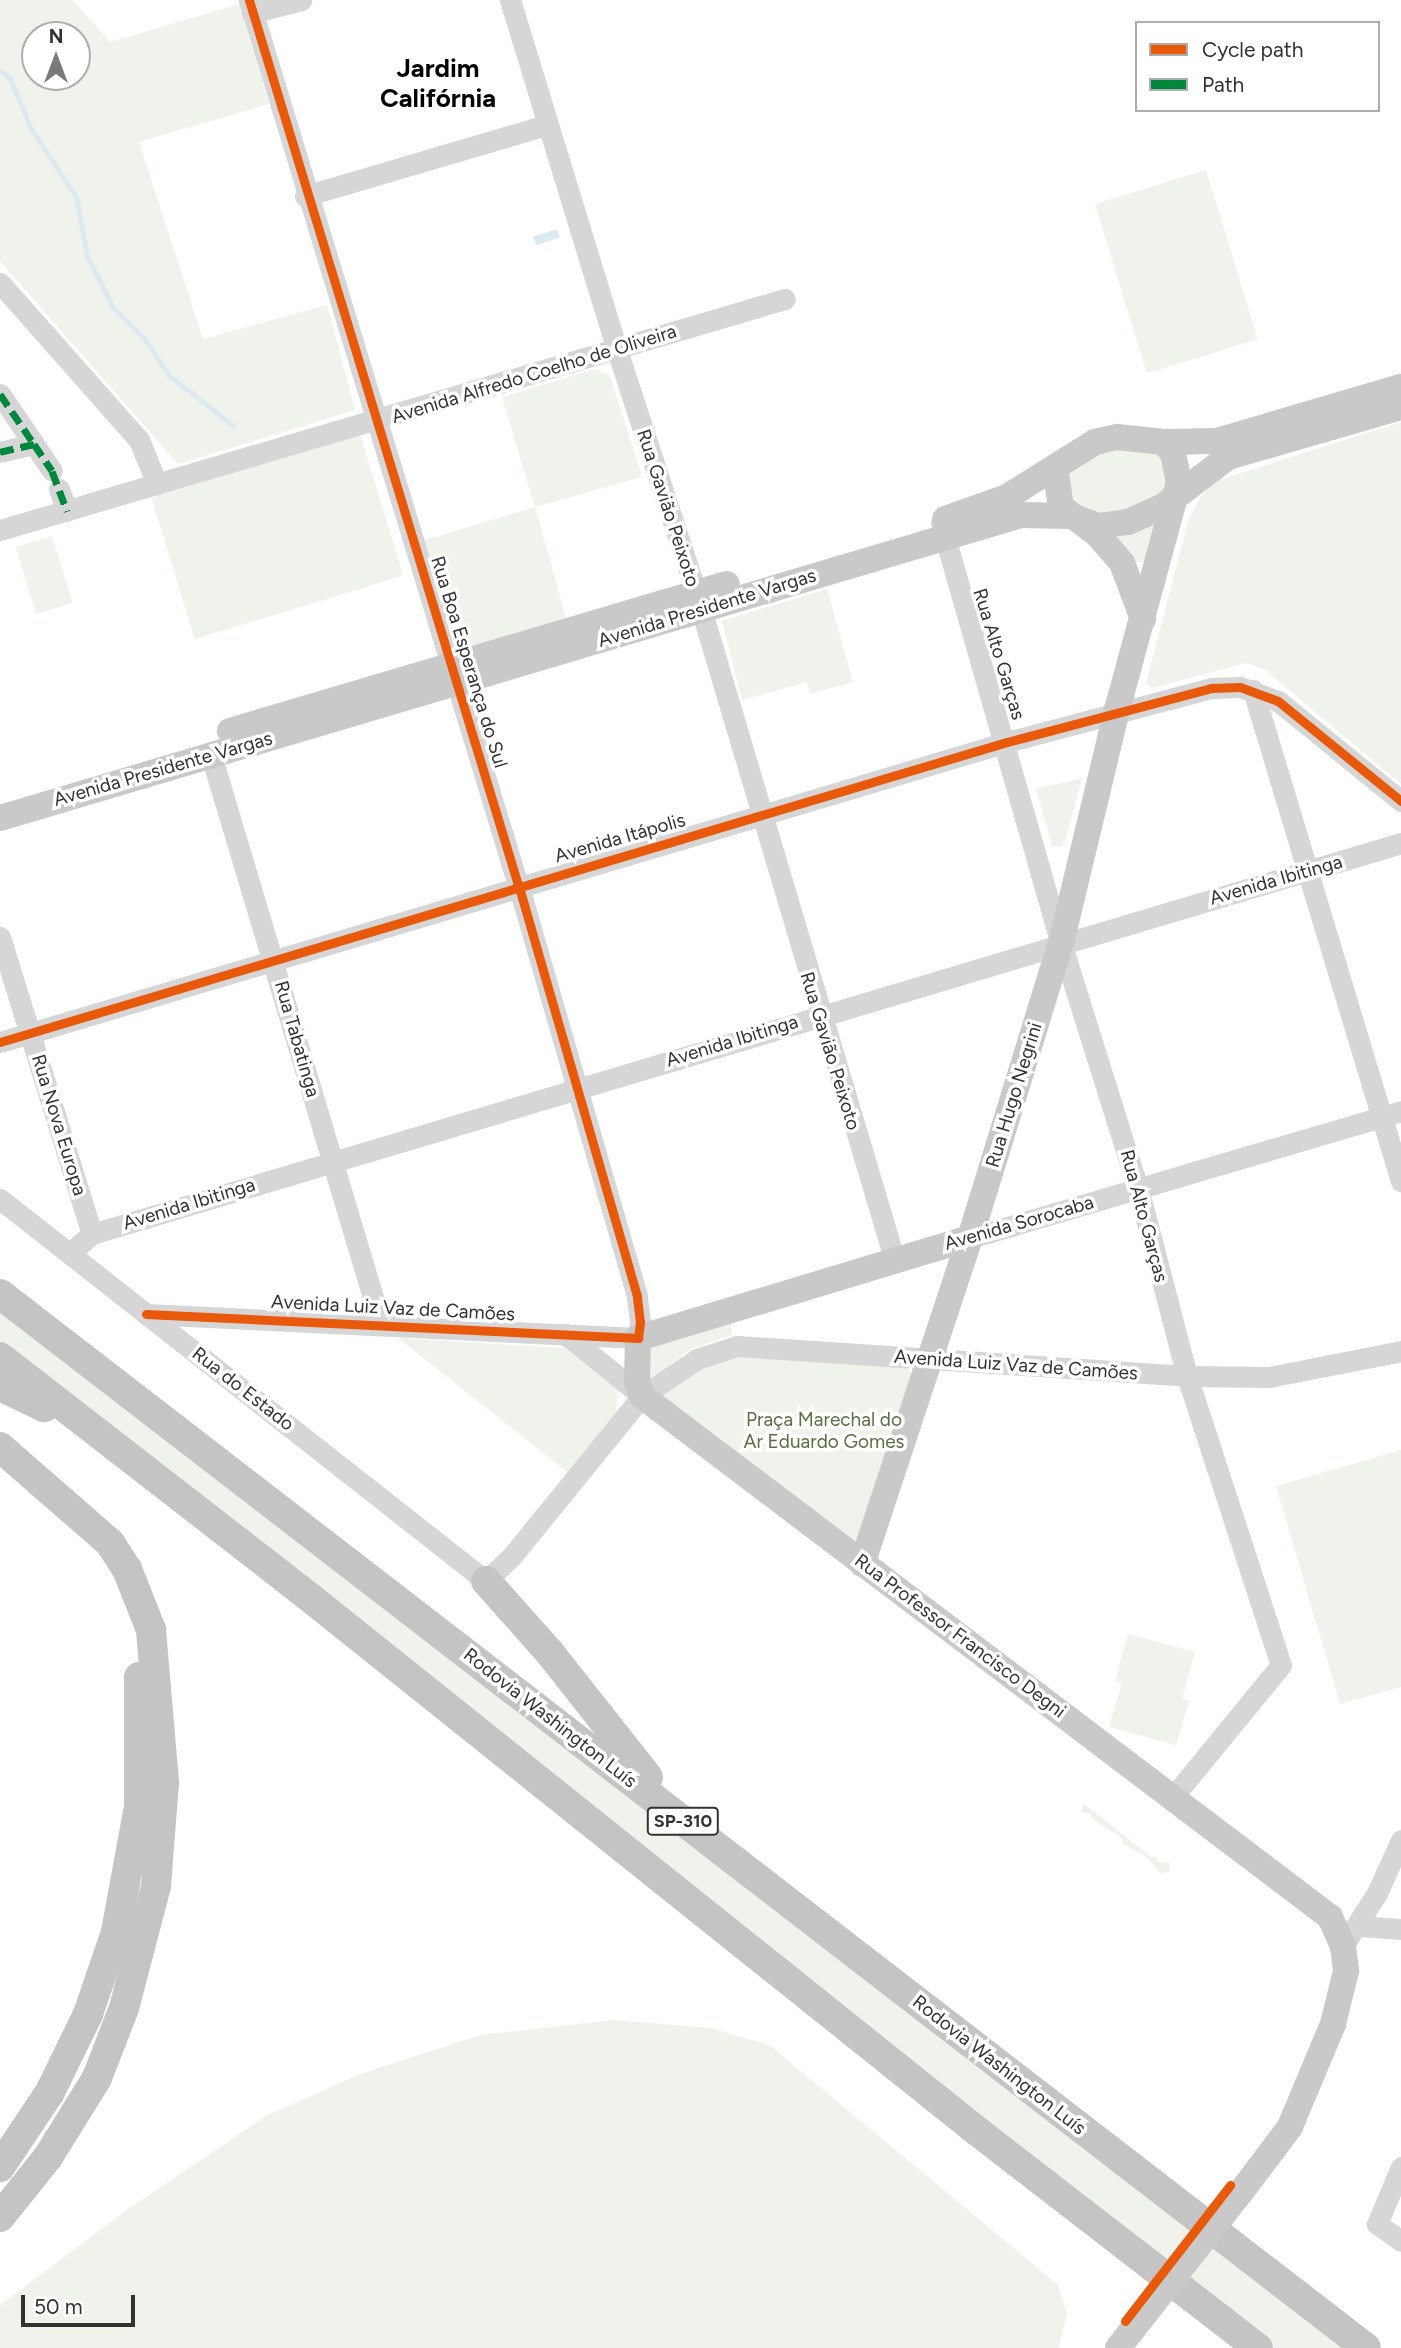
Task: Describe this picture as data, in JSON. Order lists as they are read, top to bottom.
{
  "streets": {
    "highway": ["Rodovia Washington Luís", "SP-310"],
    "main road": [
      "Avenida Presidente Vargas",
      "Rua Boa Esperança do Sul",
      "Rua Hugo Negrini",
      "Avenida Sorocaba",
      "Rua Professor Francisco Degni"
    ],
    "street": [
      "Avenida Alfredo Coelho de Oliveira",
      "Rua Gavião Peixoto",
      "Rua Alto Garças",
      "Avenida Itápolis",
      "Avenida Ibitinga",
      "Rua Tabatinga",
      "Rua Nova Europa",
      "Avenida Luiz Vaz de Camões",
      "Rua do Estado"
    ]
  },
  "crossings": [
    ["Avenida Alfredo Coelho de Oliveira", "Rua Gavião Peixoto"],
    ["Avenida Alfredo Coelho de Oliveira", "Rua Boa Esperança do Sul"],
    ["Rua Gavião Peixoto", "Avenida Presidente Vargas"],
    ["Rua Gavião Peixoto", "Avenida Itápolis"],
    ["Rua Gavião Peixoto", "Avenida Ibitinga"],
    ["Rua Gavião Peixoto", "Avenida Sorocaba"],
    ["Avenida Presidente Vargas", "Rua Alto Garças"],
    ["Avenida Presidente Vargas", "Rua Boa Esperança do Sul"],
    ["Avenida Presidente Vargas", "Rua Tabatinga"],
    ["Avenida Presidente Vargas", "Rua Hugo Negrini"],
    ["Rua Alto Garças", "Avenida Itápolis"],
    ["Rua Alto Garças", "Avenida Ibitinga"],
    ["Rua Alto Garças", "Rua Hugo Negrini"],
    ["Rua Alto Garças", "Avenida Sorocaba"],
    ["Rua Alto Garças", "Avenida Luiz Vaz de Camões"],
    ["Rua Alto Garças", "Rua Professor Francisco Degni"],
    ["Rua Boa Esperança do Sul", "Avenida Itápolis"],
    ["Rua Boa Esperança do Sul", "Avenida Ibitinga"],
    ["Rua Boa Esperança do Sul", "Avenida Sorocaba"],
    ["Rua Boa Esperança do Sul", "Avenida Luiz Vaz de Camões"],
    ["Rua Boa Esperança do Sul", "Rua Professor Francisco Degni"],
    ["Avenida Itápolis", "Rua Tabatinga"],
    ["Avenida Itápolis", "Rua Hugo Negrini"],
    ["Avenida Itápolis", "Rua Nova Europa"],
    ["Avenida Ibitinga", "Rua Tabatinga"],
    ["Avenida Ibitinga", "Rua Hugo Negrini"],
    ["Avenida Ibitinga", "Rua Nova Europa"],
    ["Avenida Ibitinga", "Rua do Estado"],
    ["Rua Tabatinga", "Avenida Luiz Vaz de Camões"],
    ["Rua Hugo Negrini", "Avenida Sorocaba"],
    ["Rua Hugo Negrini", "Avenida Luiz Vaz de Camões"],
    ["Rua Hugo Negrini", "Rua Professor Francisco Degni"],
    ["Avenida Sorocaba", "Avenida Luiz Vaz de Camões"],
    ["Avenida Luiz Vaz de Camões", "Rua do Estado"],
    ["Avenida Luiz Vaz de Camões", "Rua Professor Francisco Degni"]
  ],
  "districts": ["Jardim Califórnia"],
  "parks": ["Praça Marechal do Ar Eduardo Gomes"],
  "legend": ["Cycle path", "Path"],
  "scale_bar": "50 m",
  "north": "top"
}
